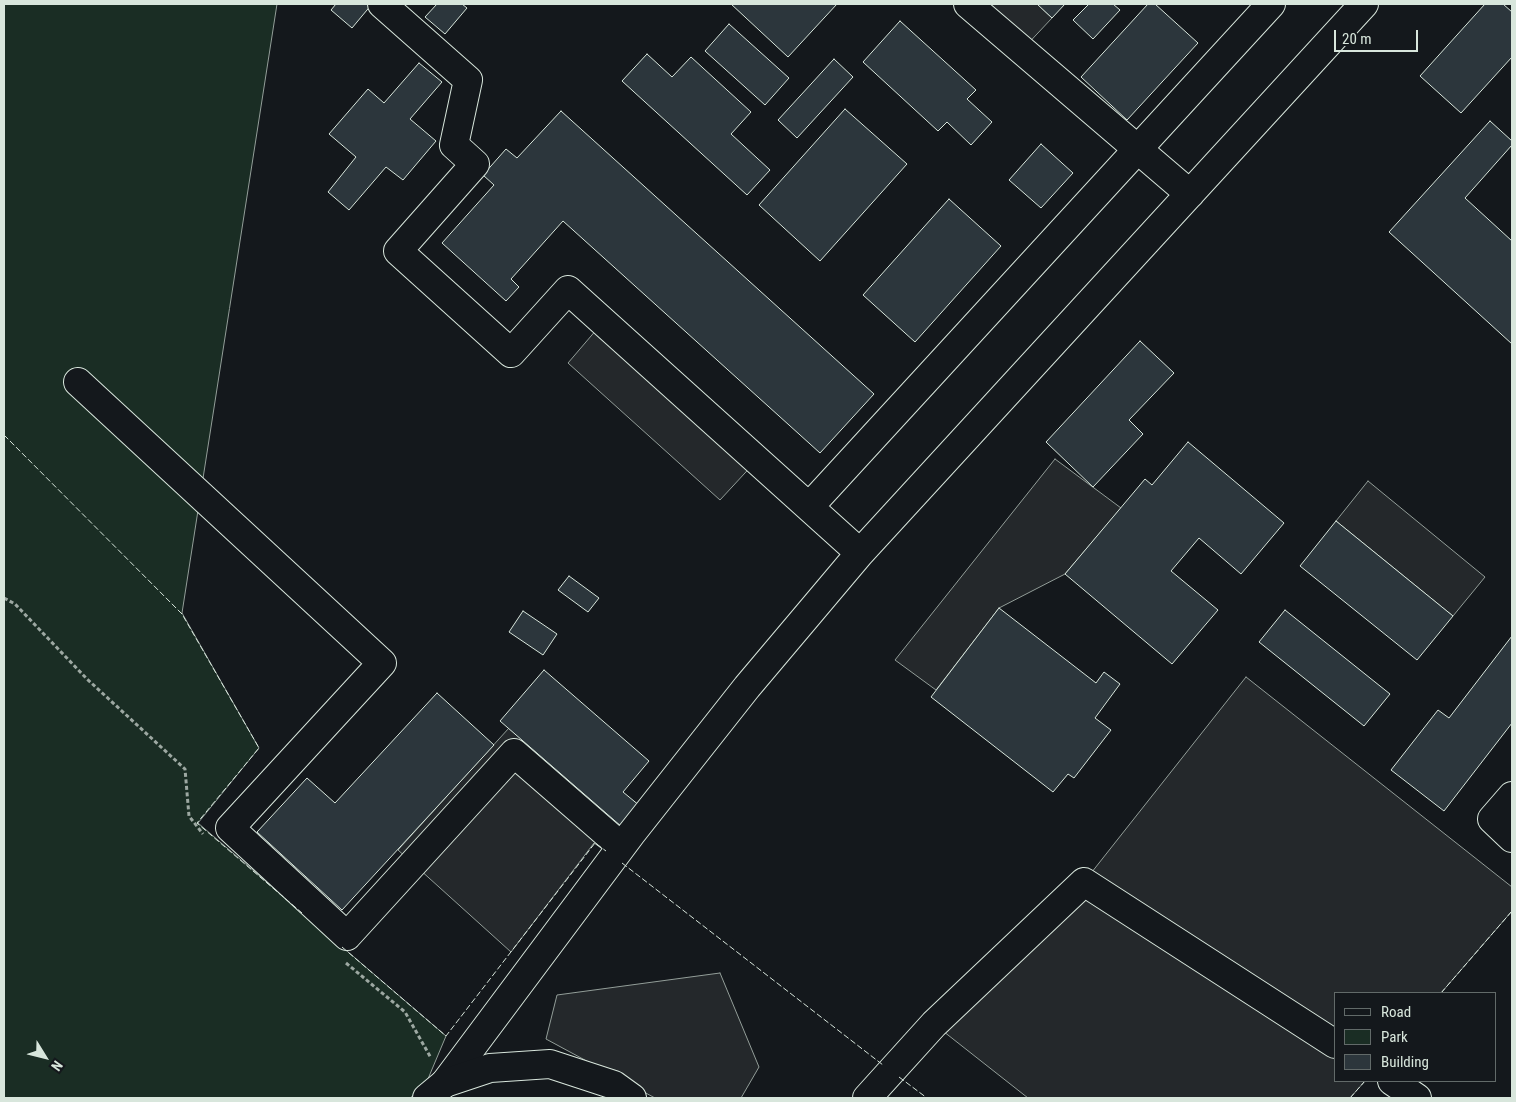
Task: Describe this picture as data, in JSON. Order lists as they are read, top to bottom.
{
  "legend": ["Road", "Park", "Building"],
  "scale_bar": "20 m",
  "north": "bottom right"
}
